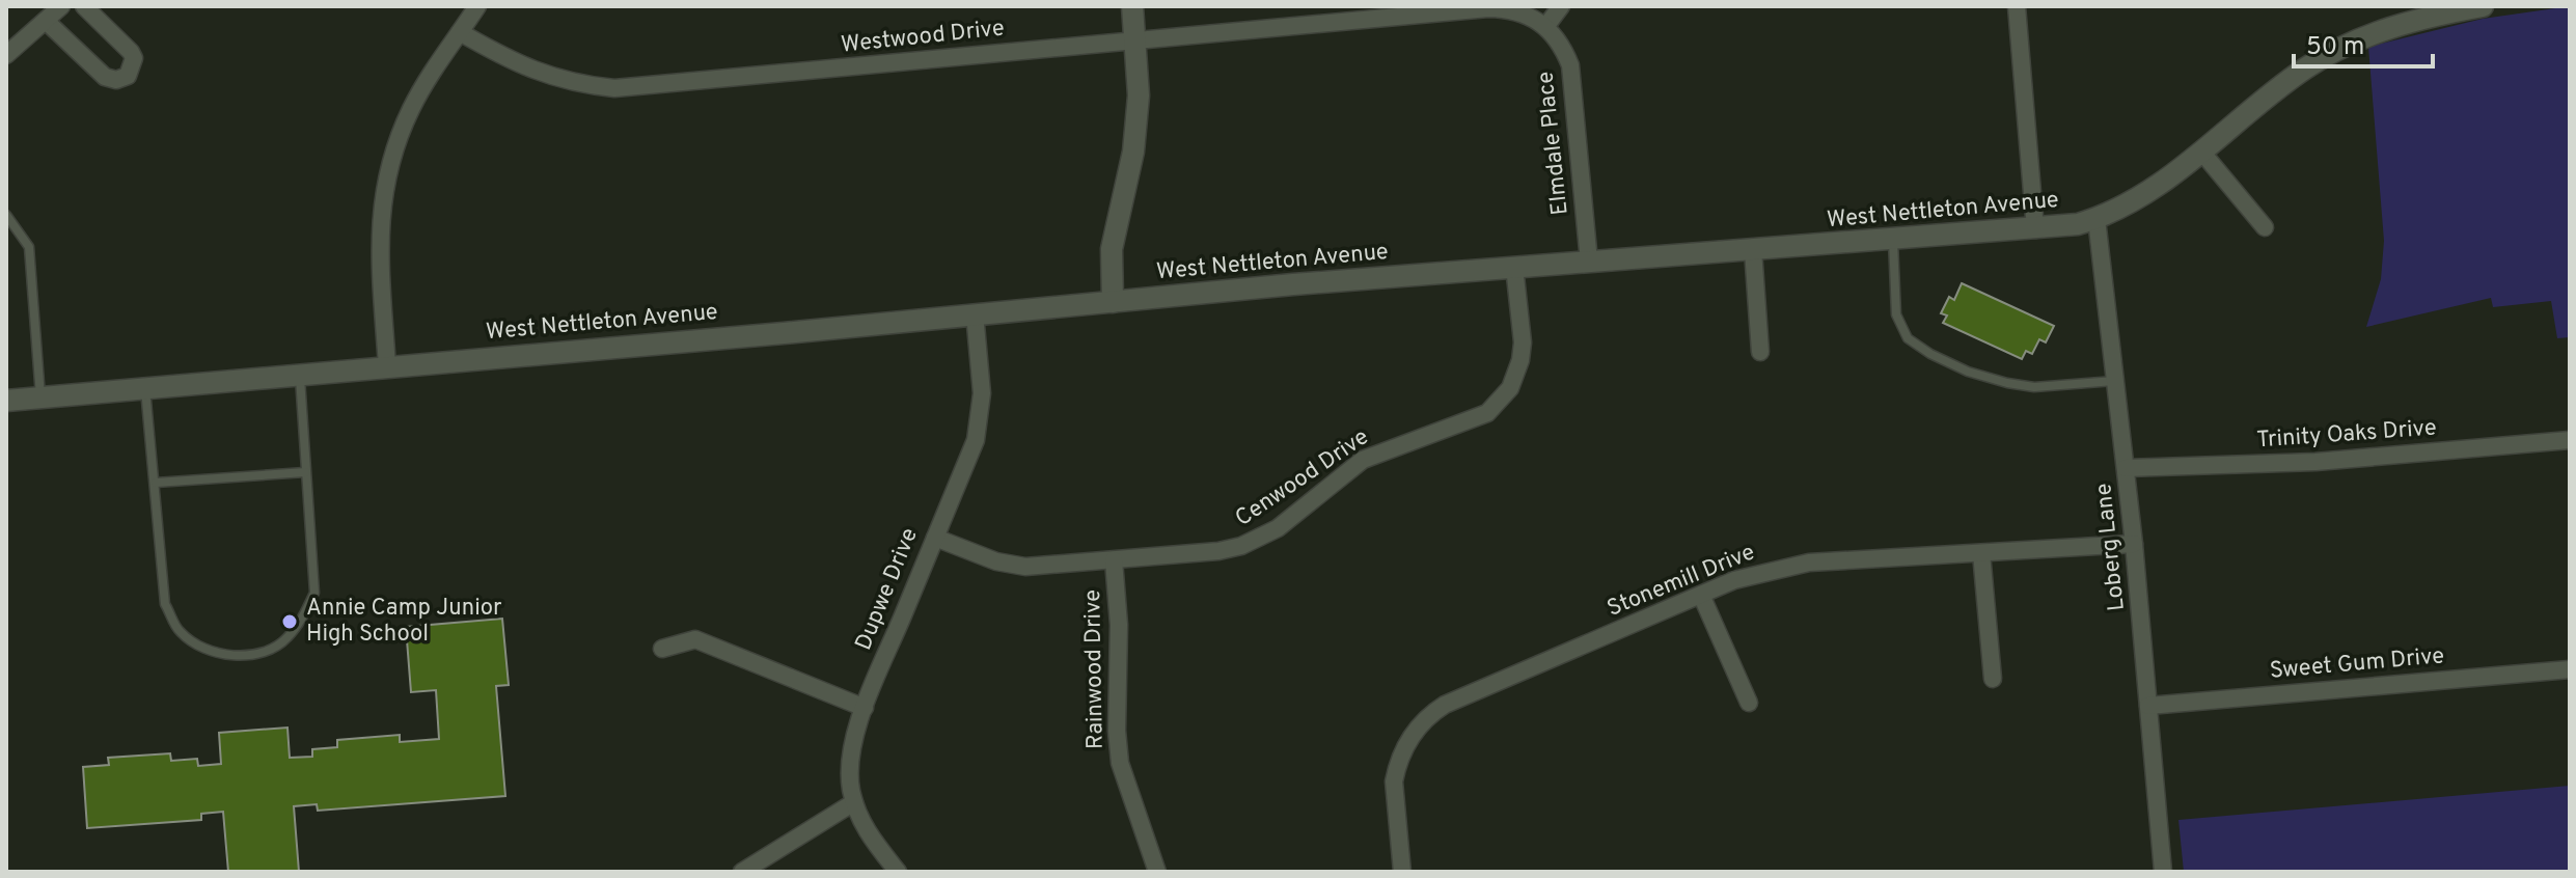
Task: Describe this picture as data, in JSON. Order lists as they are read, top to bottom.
{
  "streets": {
    "street": [
      "Westwood Drive",
      "Elmdale Place",
      "West Nettleton Avenue",
      "Trinity Oaks Drive",
      "Cenwood Drive",
      "Loberg Lane",
      "Stonemill Drive",
      "Dupwe Drive",
      "Sweet Gum Drive",
      "Rainwood Drive"
    ]
  },
  "crossings": [
    ["Westwood Drive", "Elmdale Place"],
    ["Elmdale Place", "West Nettleton Avenue"],
    ["West Nettleton Avenue", "Cenwood Drive"],
    ["West Nettleton Avenue", "Loberg Lane"],
    ["West Nettleton Avenue", "Dupwe Drive"],
    ["Trinity Oaks Drive", "Loberg Lane"],
    ["Cenwood Drive", "Dupwe Drive"],
    ["Cenwood Drive", "Rainwood Drive"],
    ["Loberg Lane", "Stonemill Drive"],
    ["Loberg Lane", "Sweet Gum Drive"]
  ],
  "places": ["Annie Camp Junior High School"],
  "scale_bar": "50 m"
}
